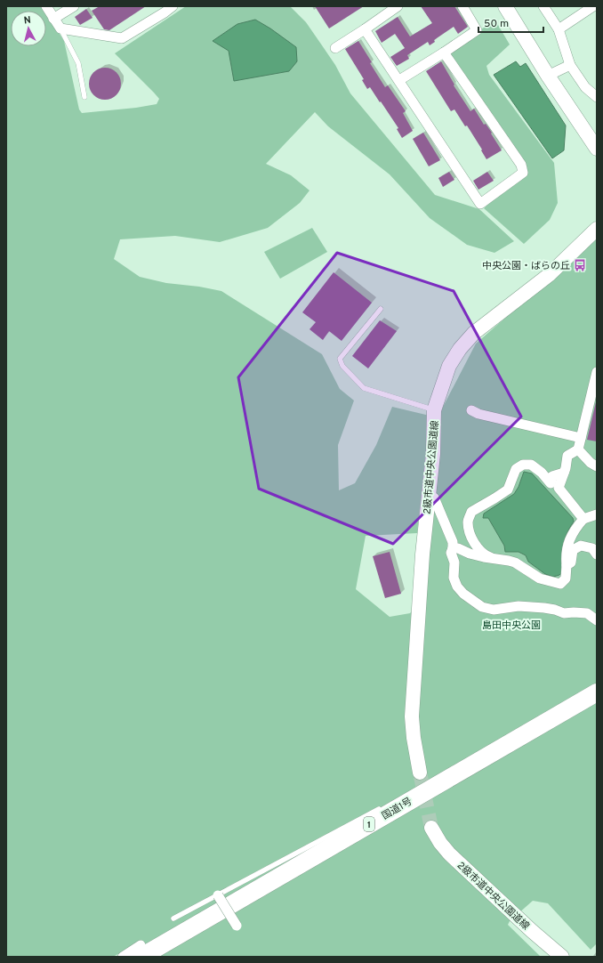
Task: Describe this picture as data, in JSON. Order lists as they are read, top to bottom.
{
  "streets": {
    "highway": ["国道1号", "1"],
    "street": ["2級市道中央公園道線"]
  },
  "parks": ["島田中央公園"],
  "places": {
    "bus stop": ["中央公園・ばらの丘"]
  },
  "scale_bar": "50 m",
  "north": "top"
}
